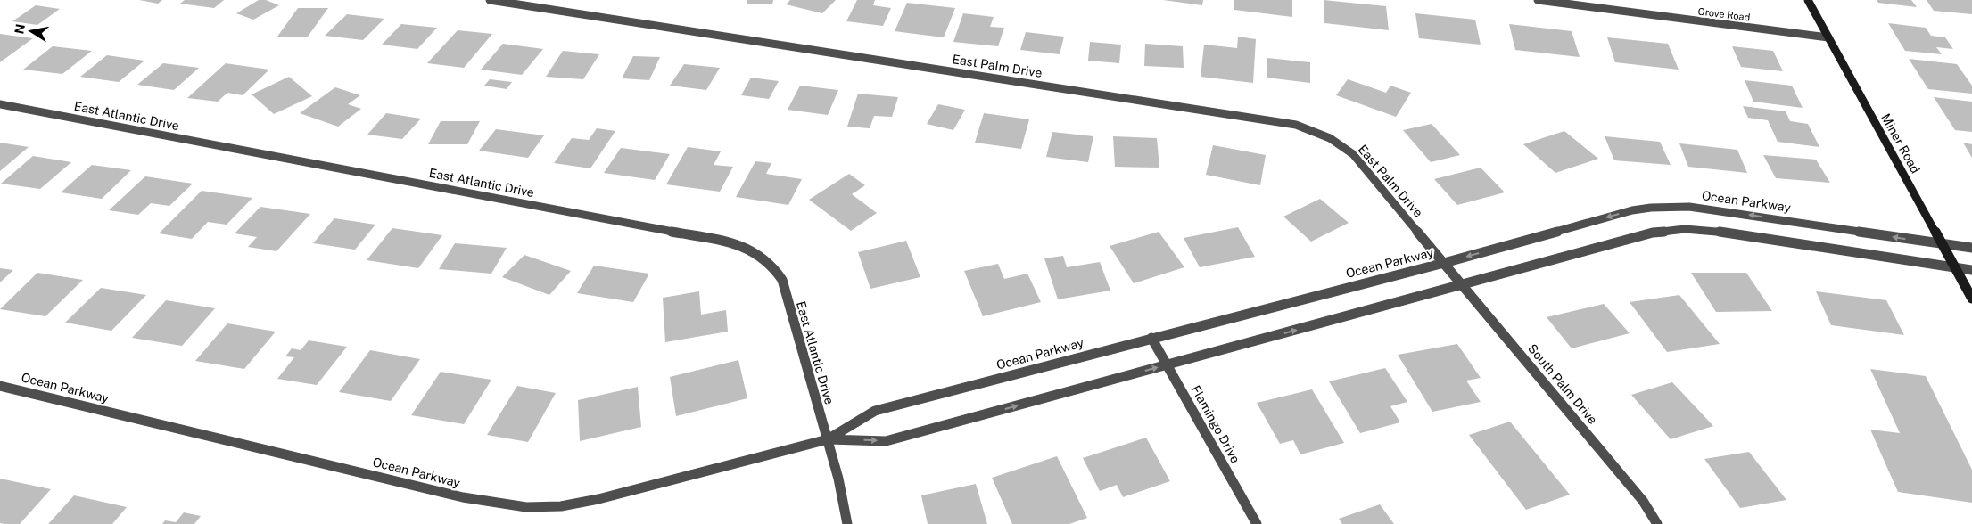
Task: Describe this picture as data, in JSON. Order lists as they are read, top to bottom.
{
  "streets": {
    "street": [
      "Grove Road",
      "East Palm Drive",
      "East Atlantic Drive",
      "Miner Road",
      "Ocean Parkway",
      "South Palm Drive",
      "Flamingo Drive"
    ]
  },
  "crossings": [
    ["Grove Road", "Miner Road"],
    ["East Palm Drive", "Ocean Parkway"],
    ["East Palm Drive", "South Palm Drive"],
    ["East Atlantic Drive", "Ocean Parkway"],
    ["Miner Road", "Ocean Parkway"],
    ["Ocean Parkway", "South Palm Drive"],
    ["Ocean Parkway", "Flamingo Drive"]
  ],
  "north": "left"
}
